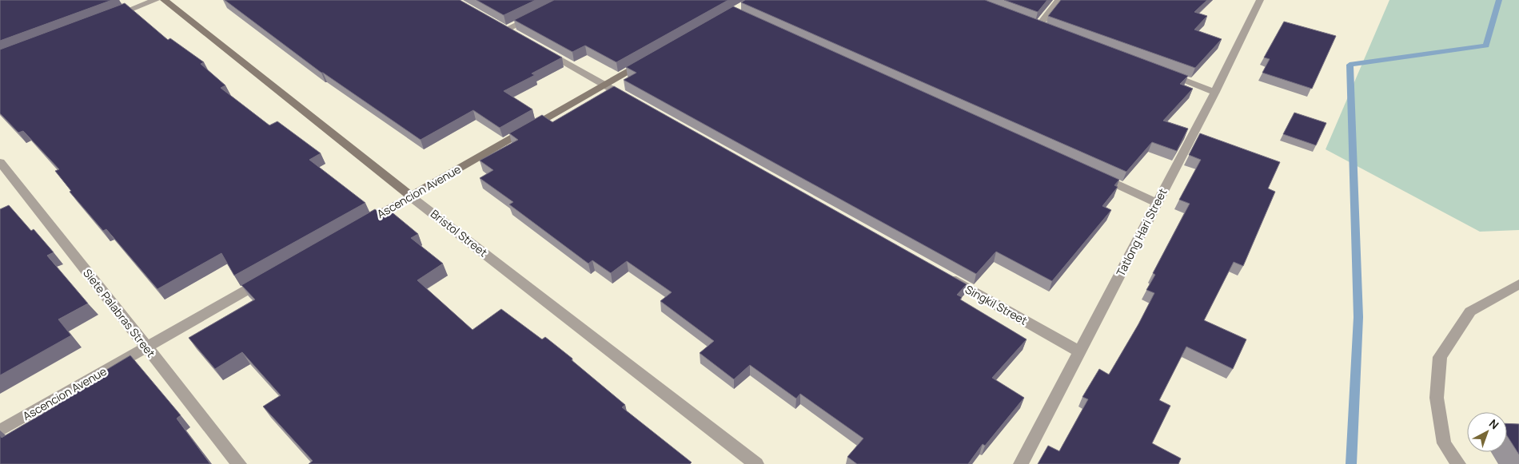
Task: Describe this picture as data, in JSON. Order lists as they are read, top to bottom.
{
  "streets": {
    "street": [
      "Ascencion Avenue",
      "Tatlong Hari Street",
      "Bristol Street",
      "Singkil Street",
      "Siete Palabras Street"
    ]
  },
  "crossings": [
    ["Ascencion Avenue", "Bristol Street"],
    ["Ascencion Avenue", "Siete Palabras Street"],
    ["Tatlong Hari Street", "Singkil Street"]
  ],
  "north": "top right"
}
